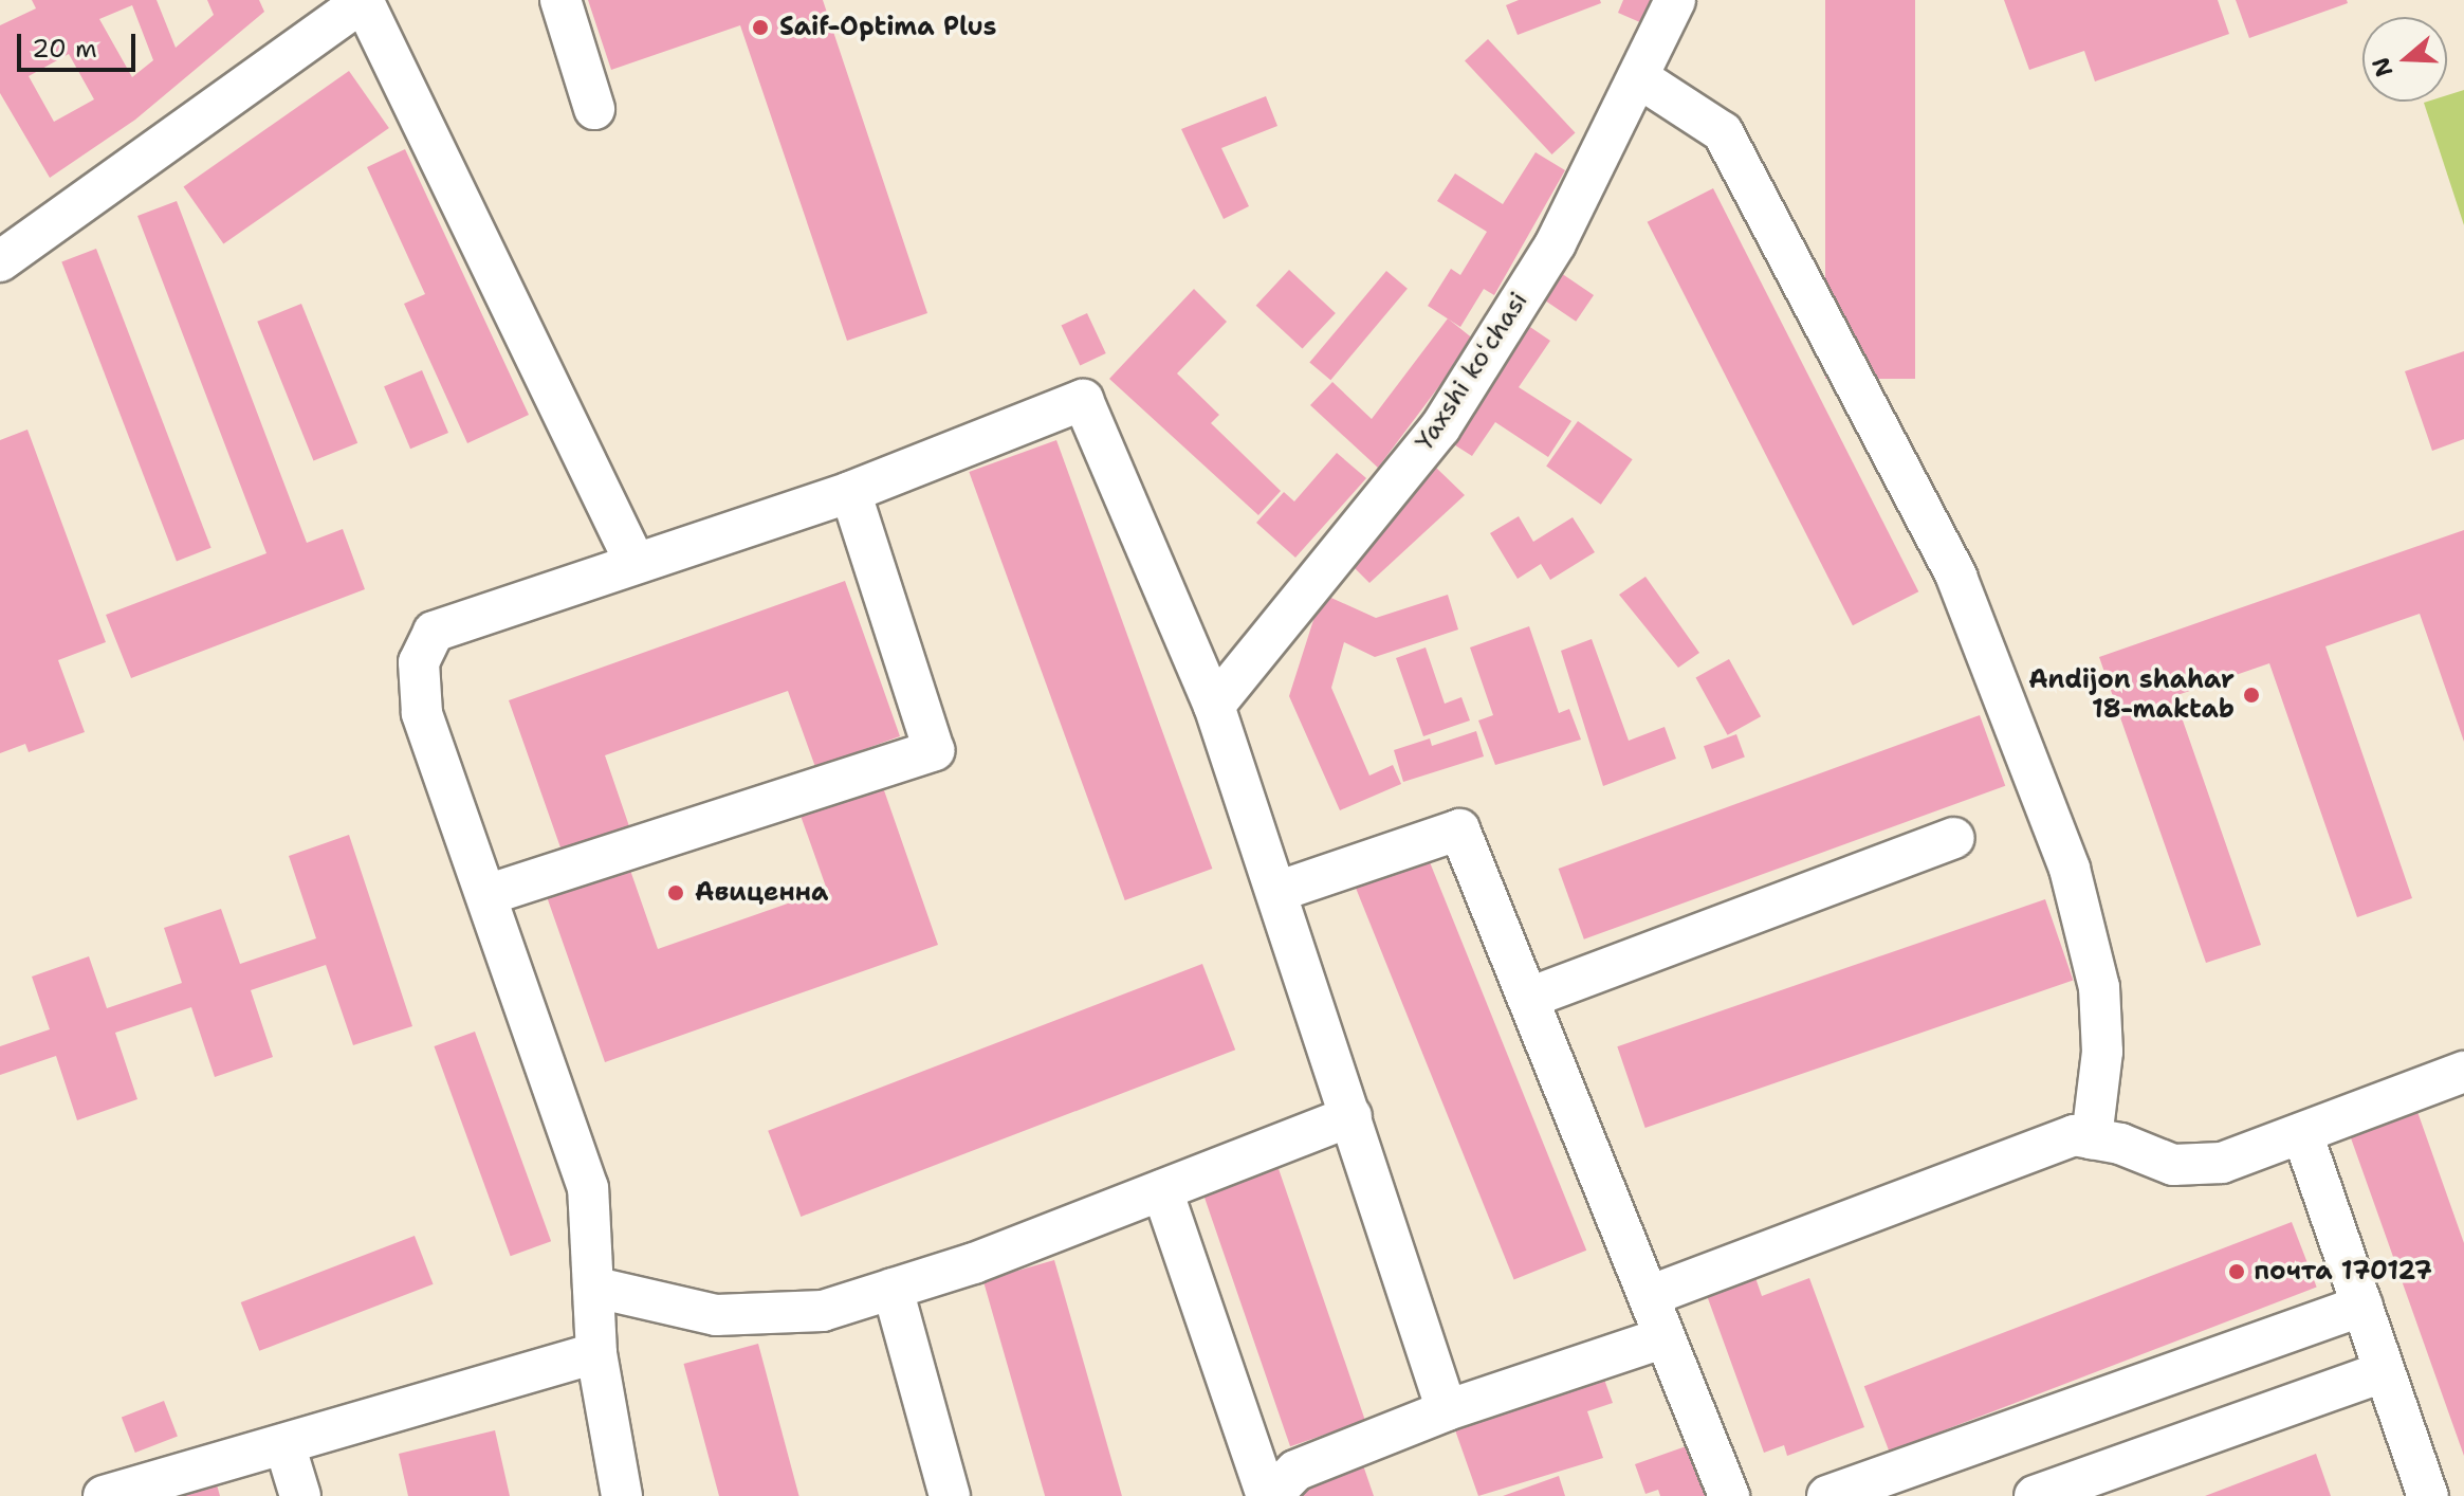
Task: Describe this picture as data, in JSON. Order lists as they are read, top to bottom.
{
  "streets": {
    "street": ["Yaxshi koʻchasi"]
  },
  "places": [
    "Saif-Optima Plus",
    "Andijon shahar 18-maktab",
    "Авиценна",
    "почта 170127"
  ],
  "scale_bar": "20 m",
  "north": "left"
}
